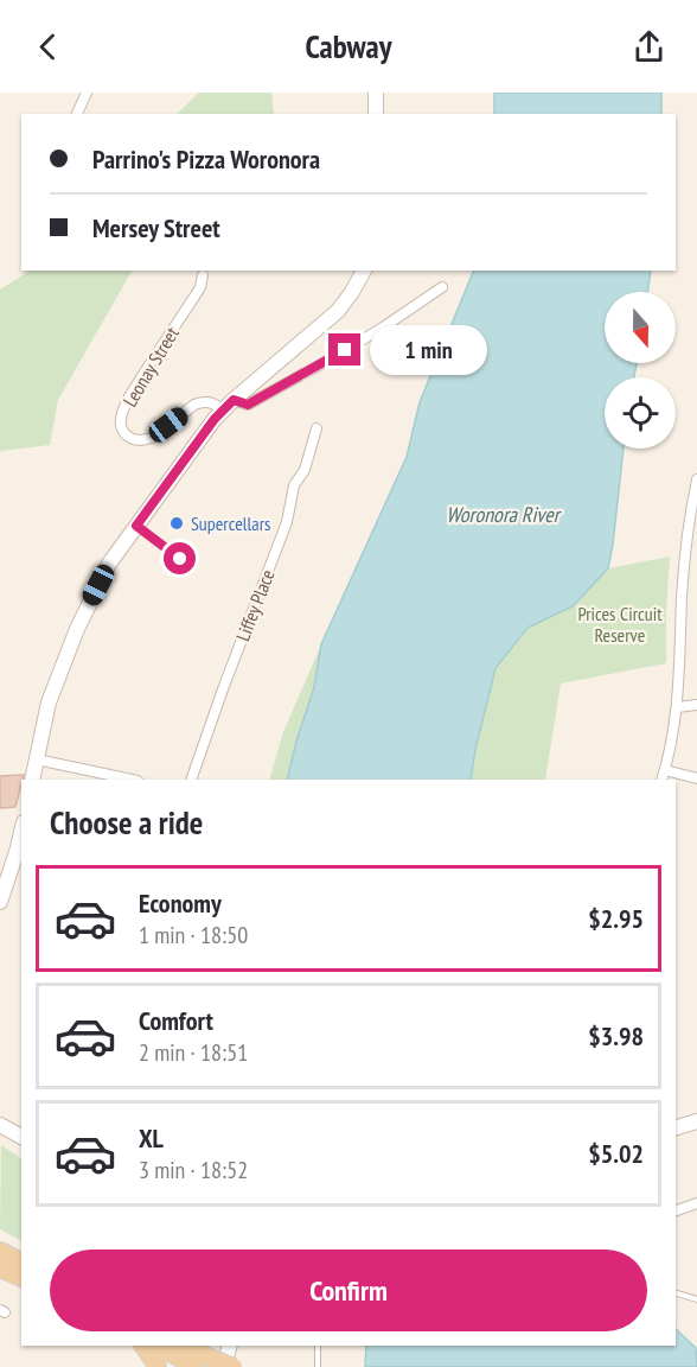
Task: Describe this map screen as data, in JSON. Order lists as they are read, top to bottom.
{
  "streets": {
    "street": ["Leonay Street", "Liffey Place"]
  },
  "water": ["Woronora River"],
  "parks": ["Prices Circuit Reserve"],
  "places": ["Supercellars"],
  "north": "bottom",
  "page": {
    "header": "Cabway",
    "banner": ["Parrino's Pizza Woronora", "Mersey Street"],
    "bubble": "1 min",
    "heading": "Choose a ride",
    "list": [
      {
        "name": "Economy",
        "note": "1 min · 18:50",
        "value": "$2.95"
      },
      {
        "name": "Comfort",
        "note": "2 min · 18:51",
        "value": "$3.98"
      },
      {
        "name": "XL",
        "note": "3 min · 18:52",
        "value": "$5.02"
      }
    ],
    "buttons": "Confirm"
  }
}
